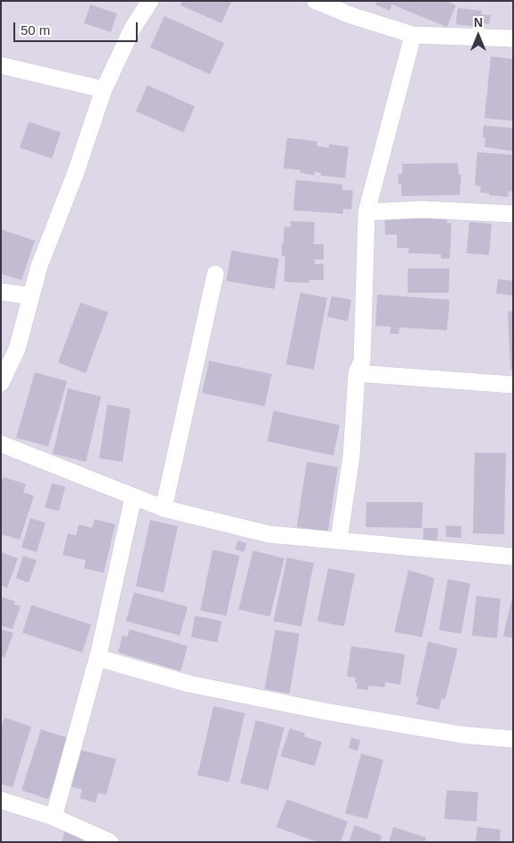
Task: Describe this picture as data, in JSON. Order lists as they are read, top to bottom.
{
  "scale_bar": "50 m",
  "north": "top"
}
